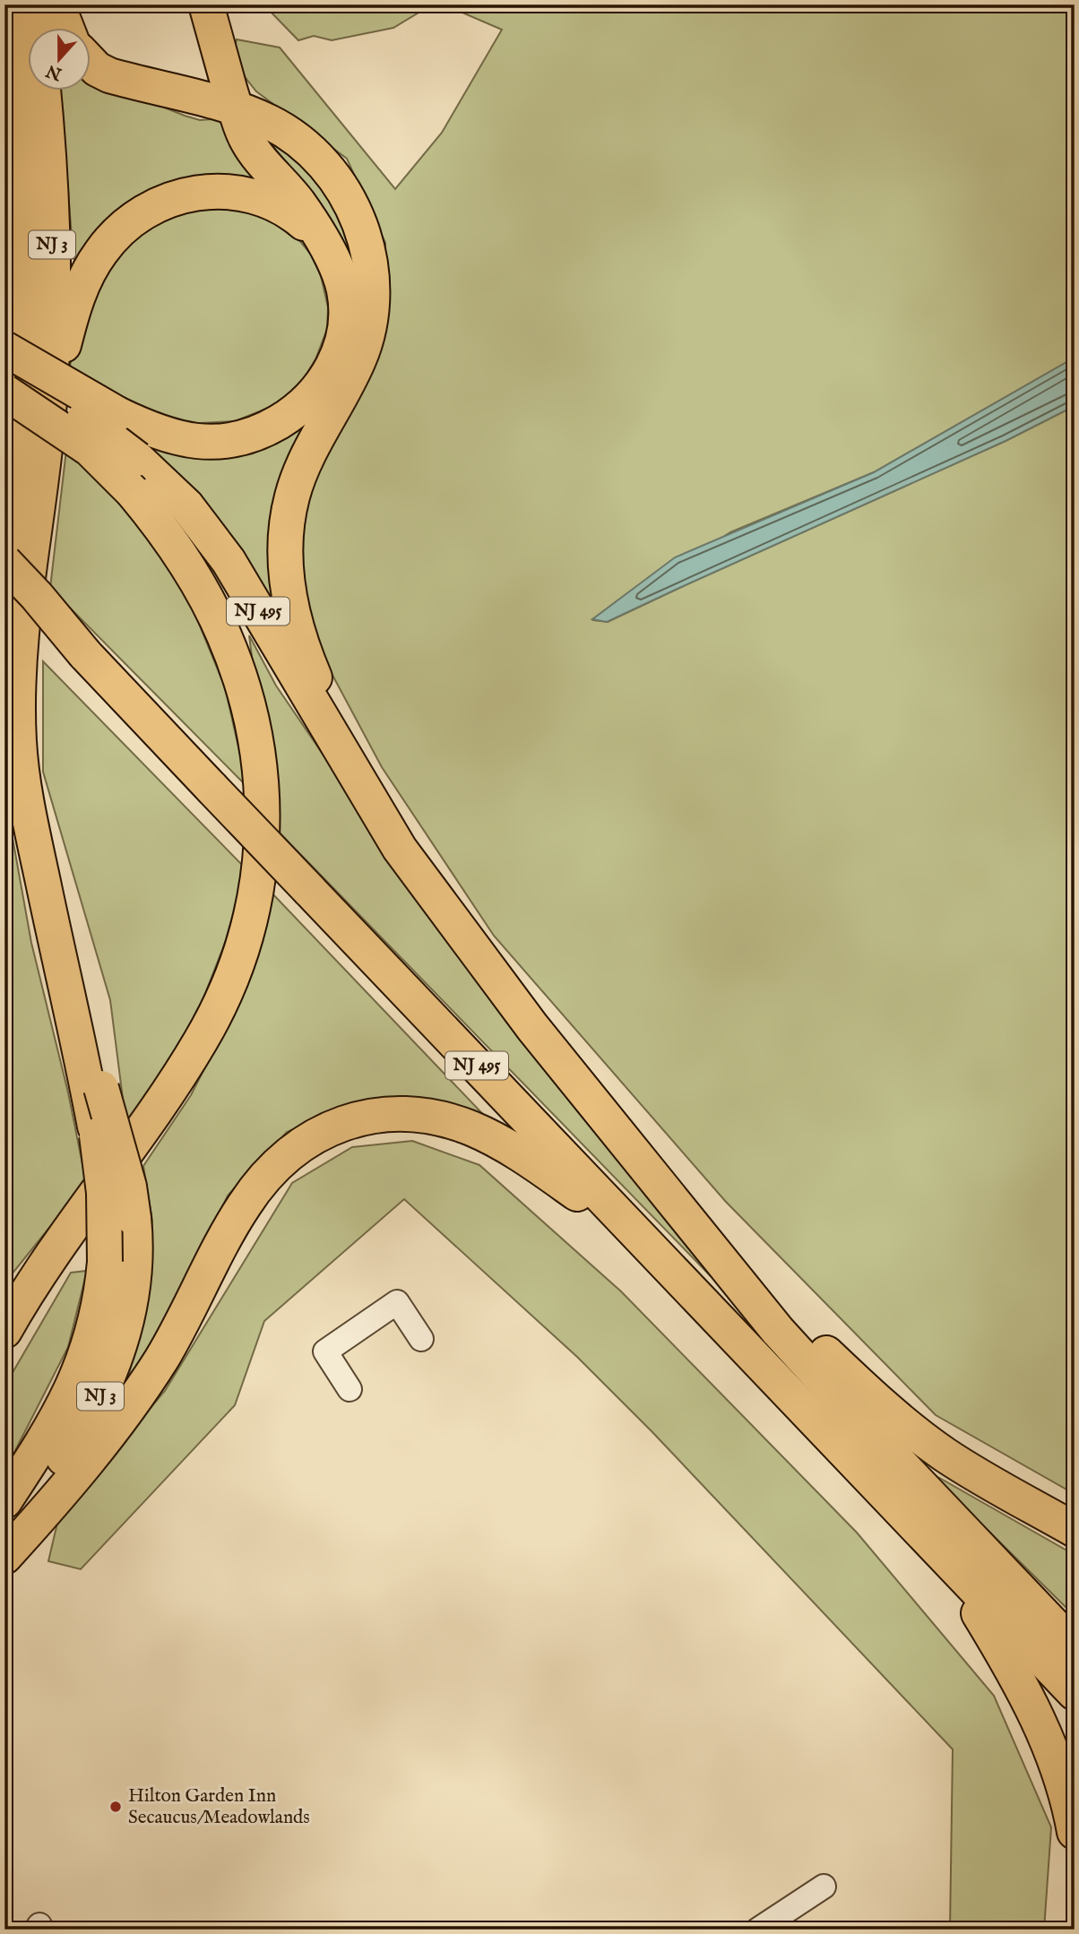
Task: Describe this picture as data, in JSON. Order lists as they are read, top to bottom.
{
  "streets": {
    "highway": ["NJ 3", "NJ 495"]
  },
  "places": ["Hilton Garden Inn Secaucus/Meadowlands"],
  "north": "bottom"
}
